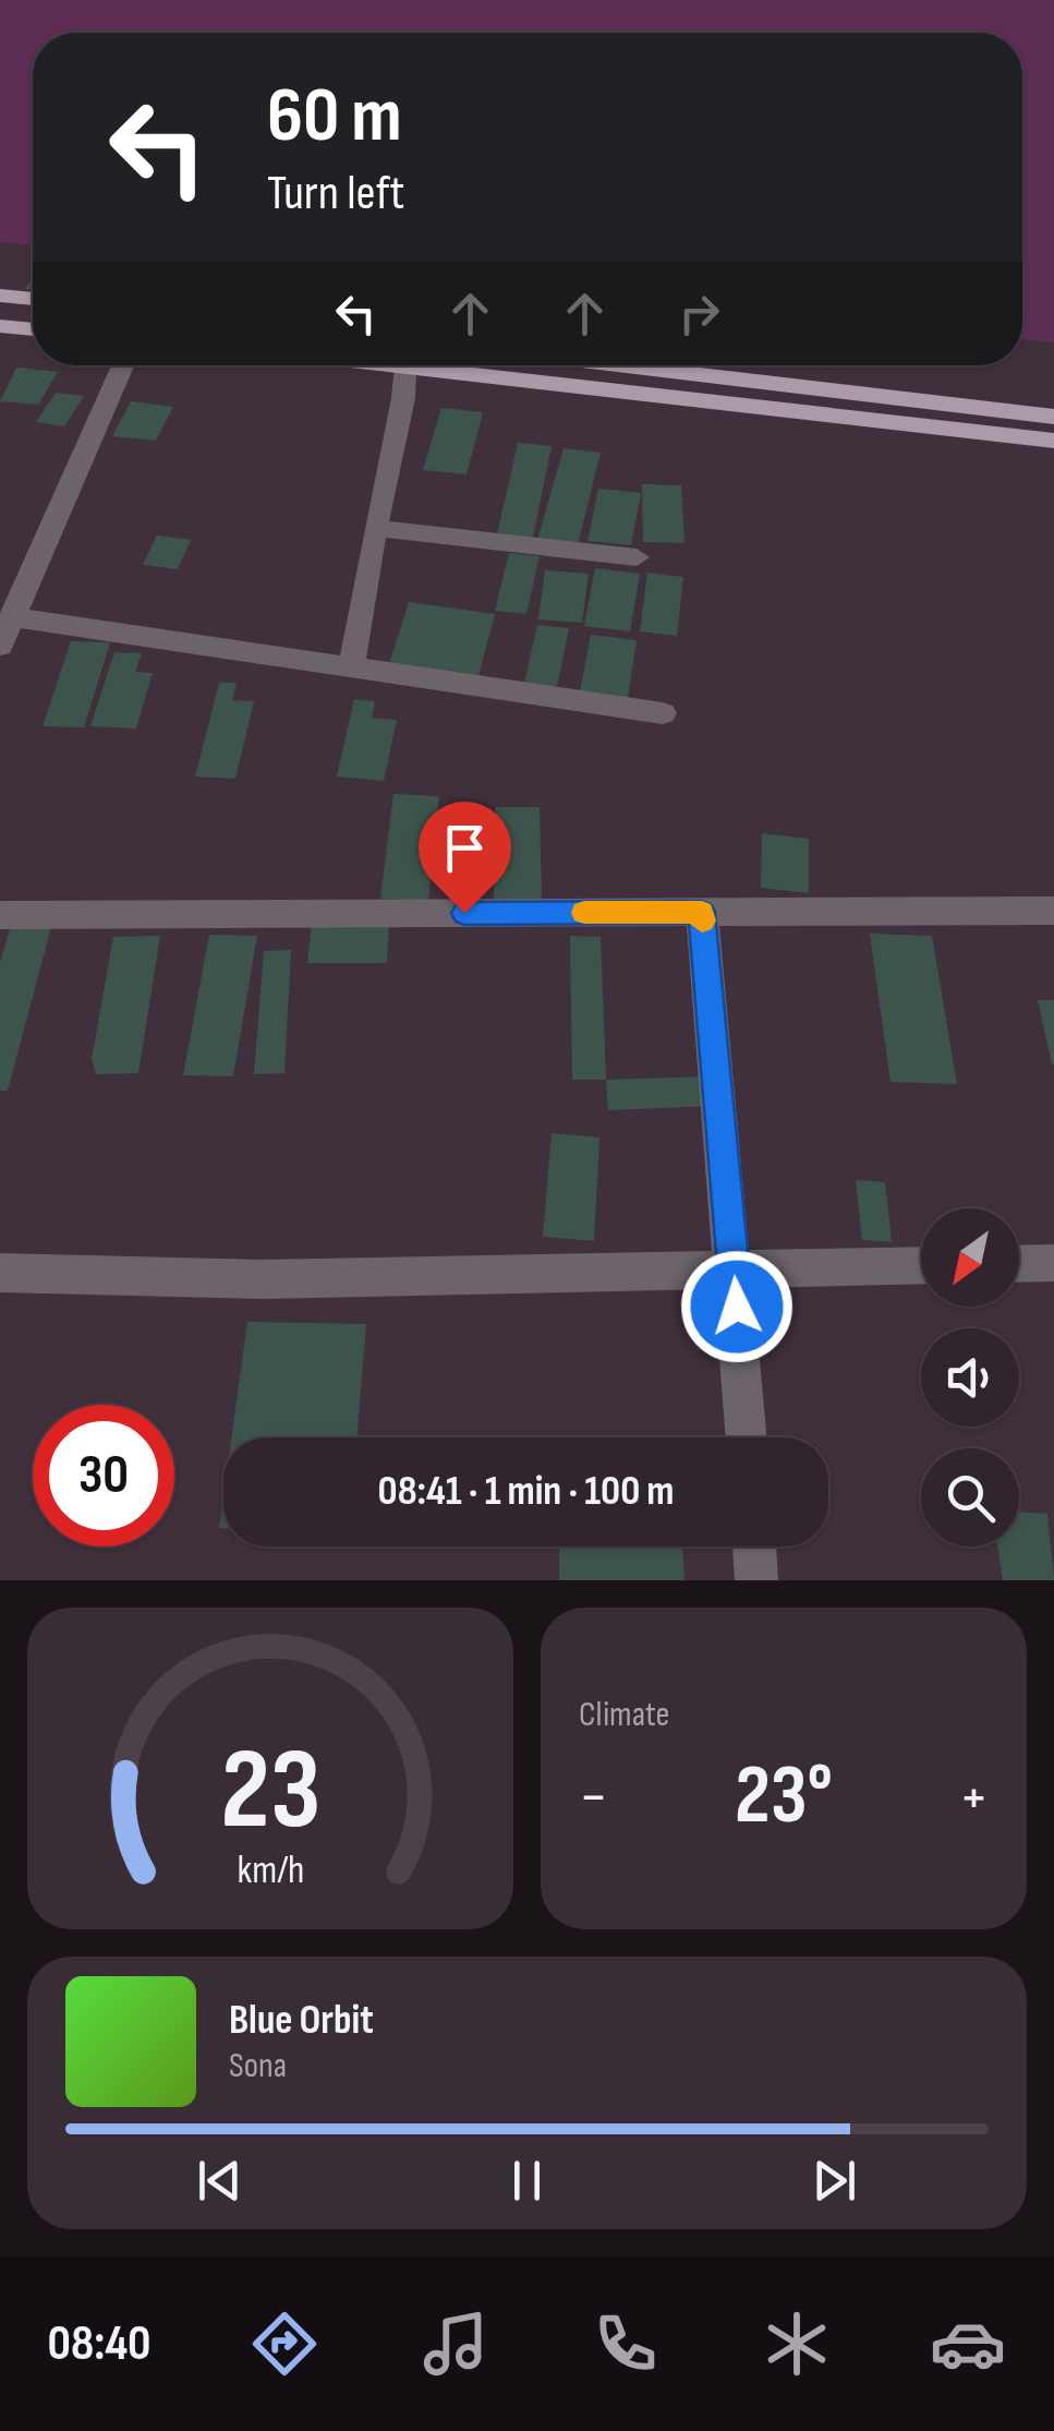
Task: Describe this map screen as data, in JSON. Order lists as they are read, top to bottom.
{
  "north": "bottom left",
  "page": {
    "turn": ["60 m", "Turn left"],
    "limit": "30",
    "trip": "08:41 · 1 min · 100 m",
    "tile": "Climate",
    "heat": ["−", "23°", "+"],
    "song": ["Blue Orbit", "Sona"],
    "tabs": "08:40",
    "gauge": ["23", "km/h"]
  }
}
